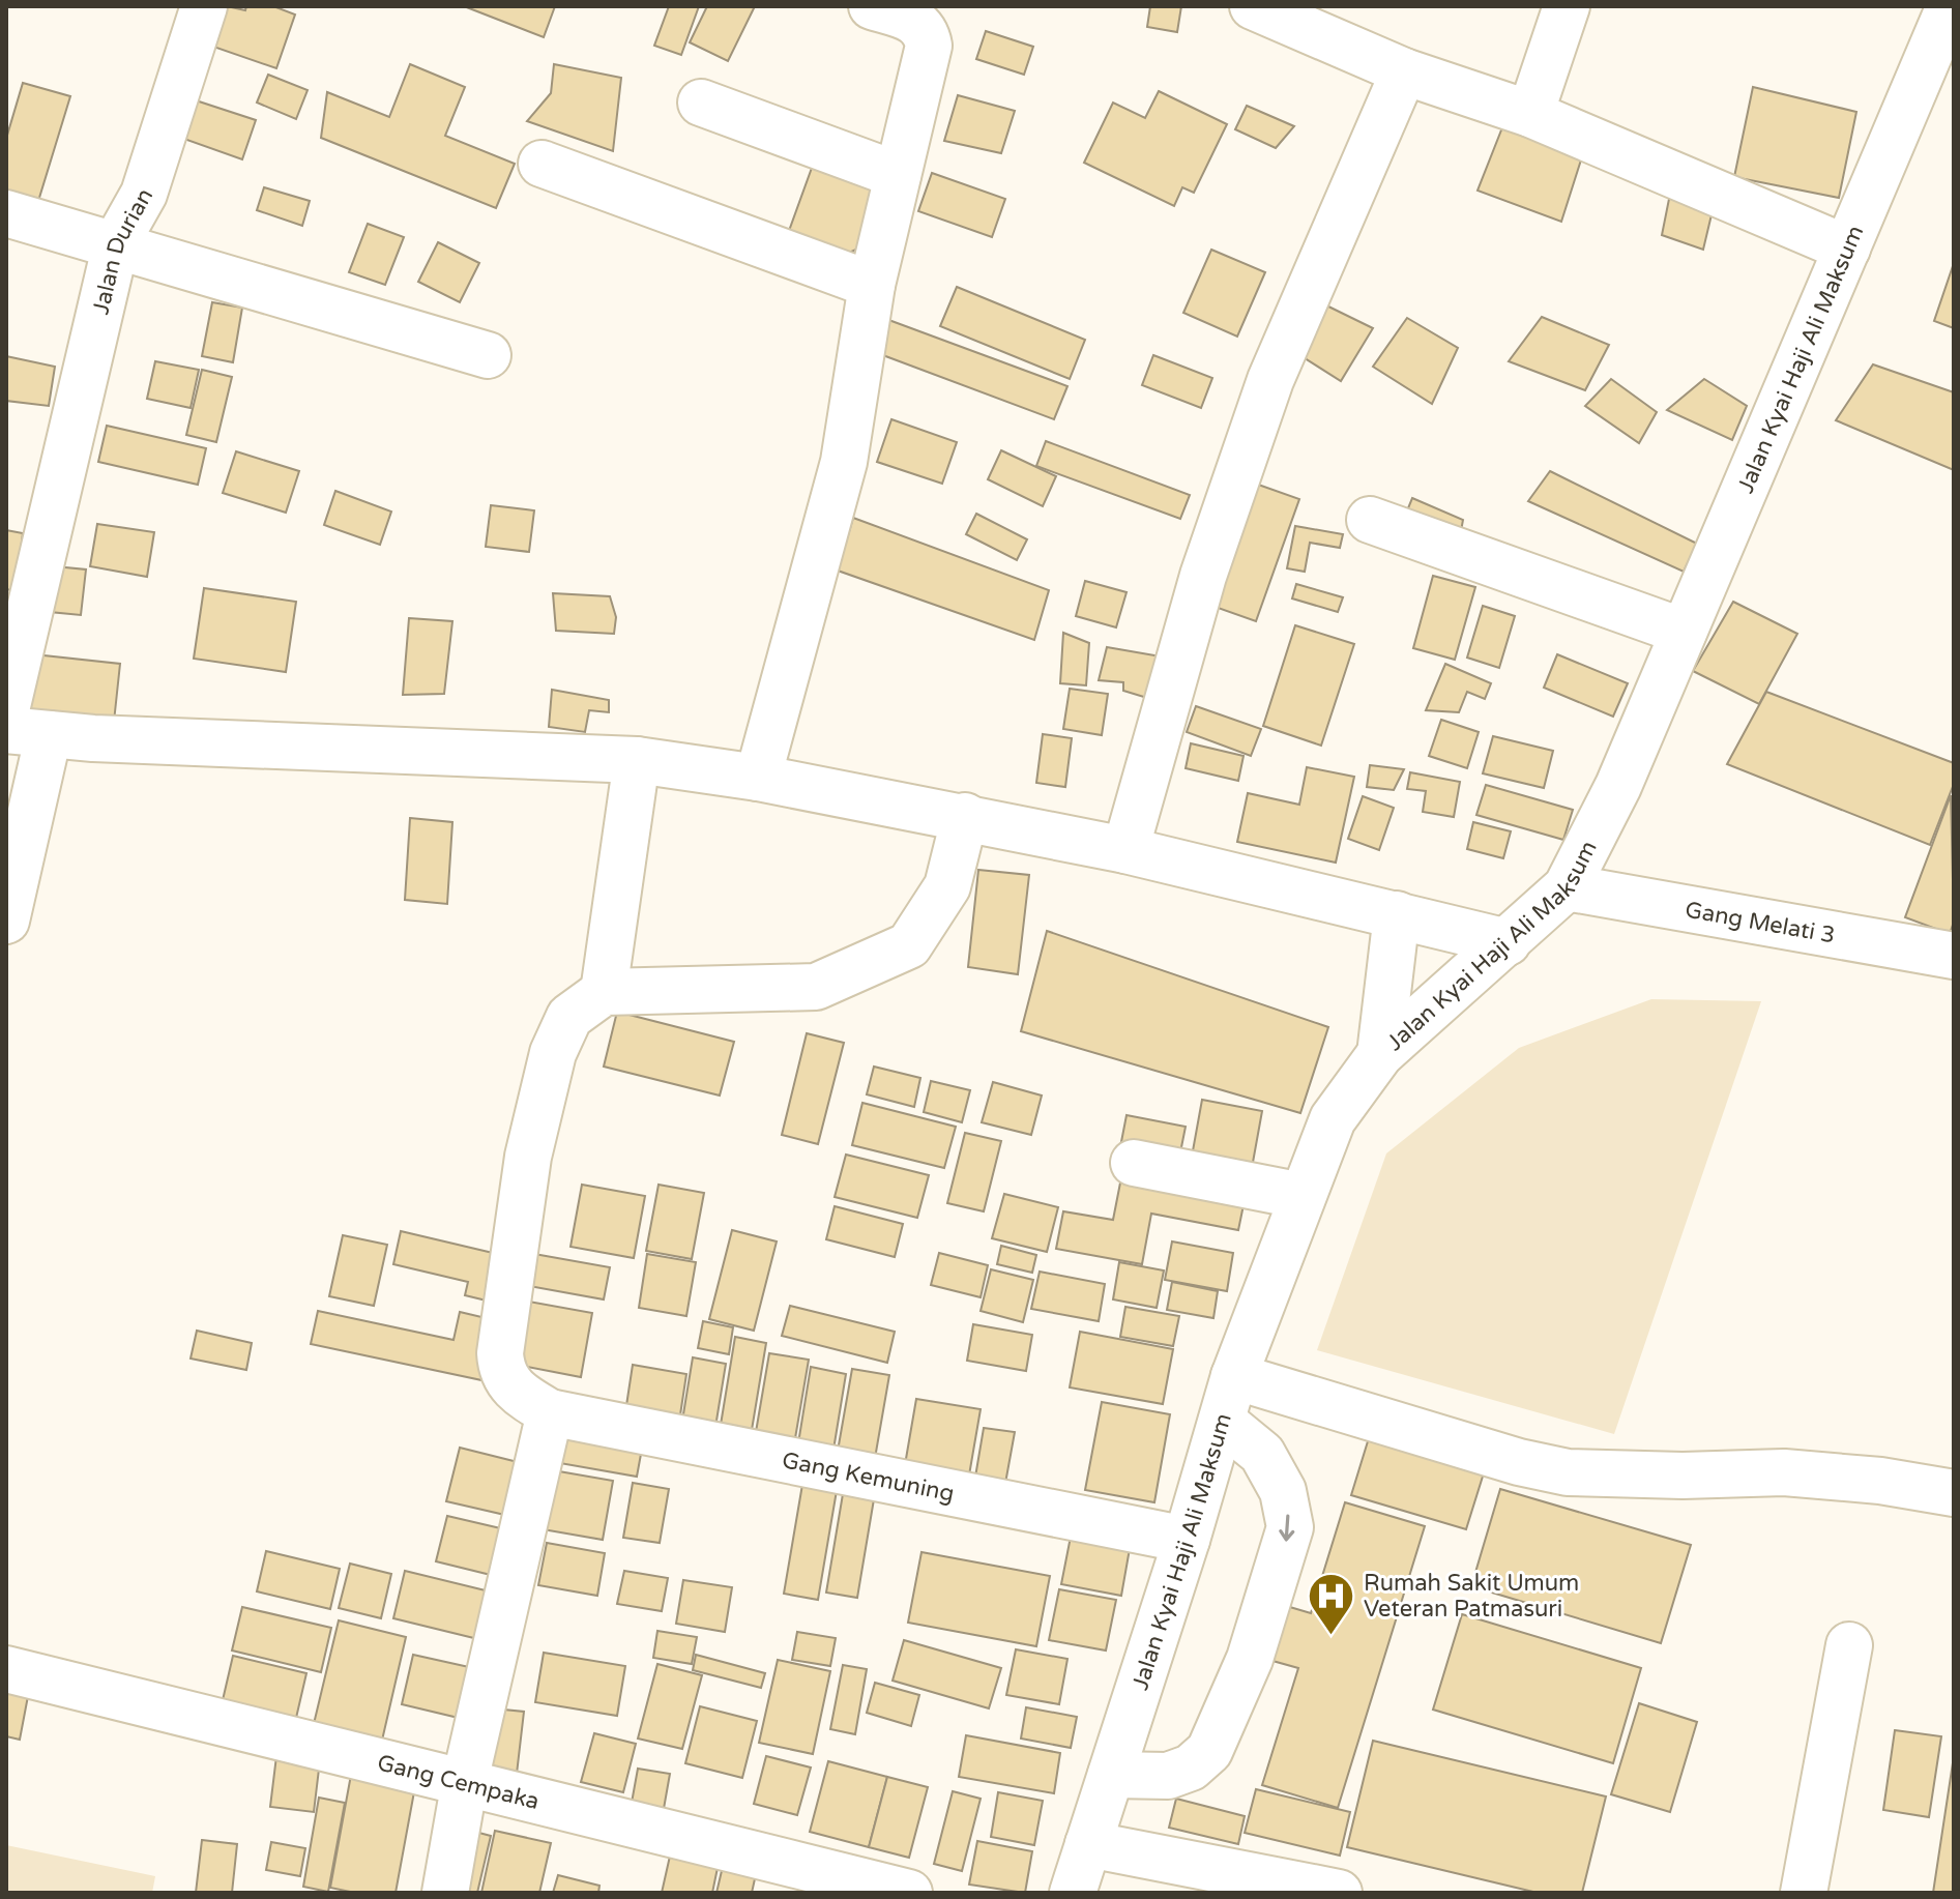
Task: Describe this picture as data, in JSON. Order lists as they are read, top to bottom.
{
  "streets": {
    "street": [
      "Jalan Durian",
      "Jalan Kyai Haji Ali Maksum",
      "Gang Melati 3",
      "Gang Kemuning",
      "Gang Cempaka"
    ]
  },
  "crossings": [
    ["Jalan Kyai Haji Ali Maksum", "Gang Melati 3"],
    ["Jalan Kyai Haji Ali Maksum", "Gang Kemuning"]
  ],
  "places": {
    "hospital": ["Rumah Sakit Umum Veteran Patmasuri"]
  }
}
